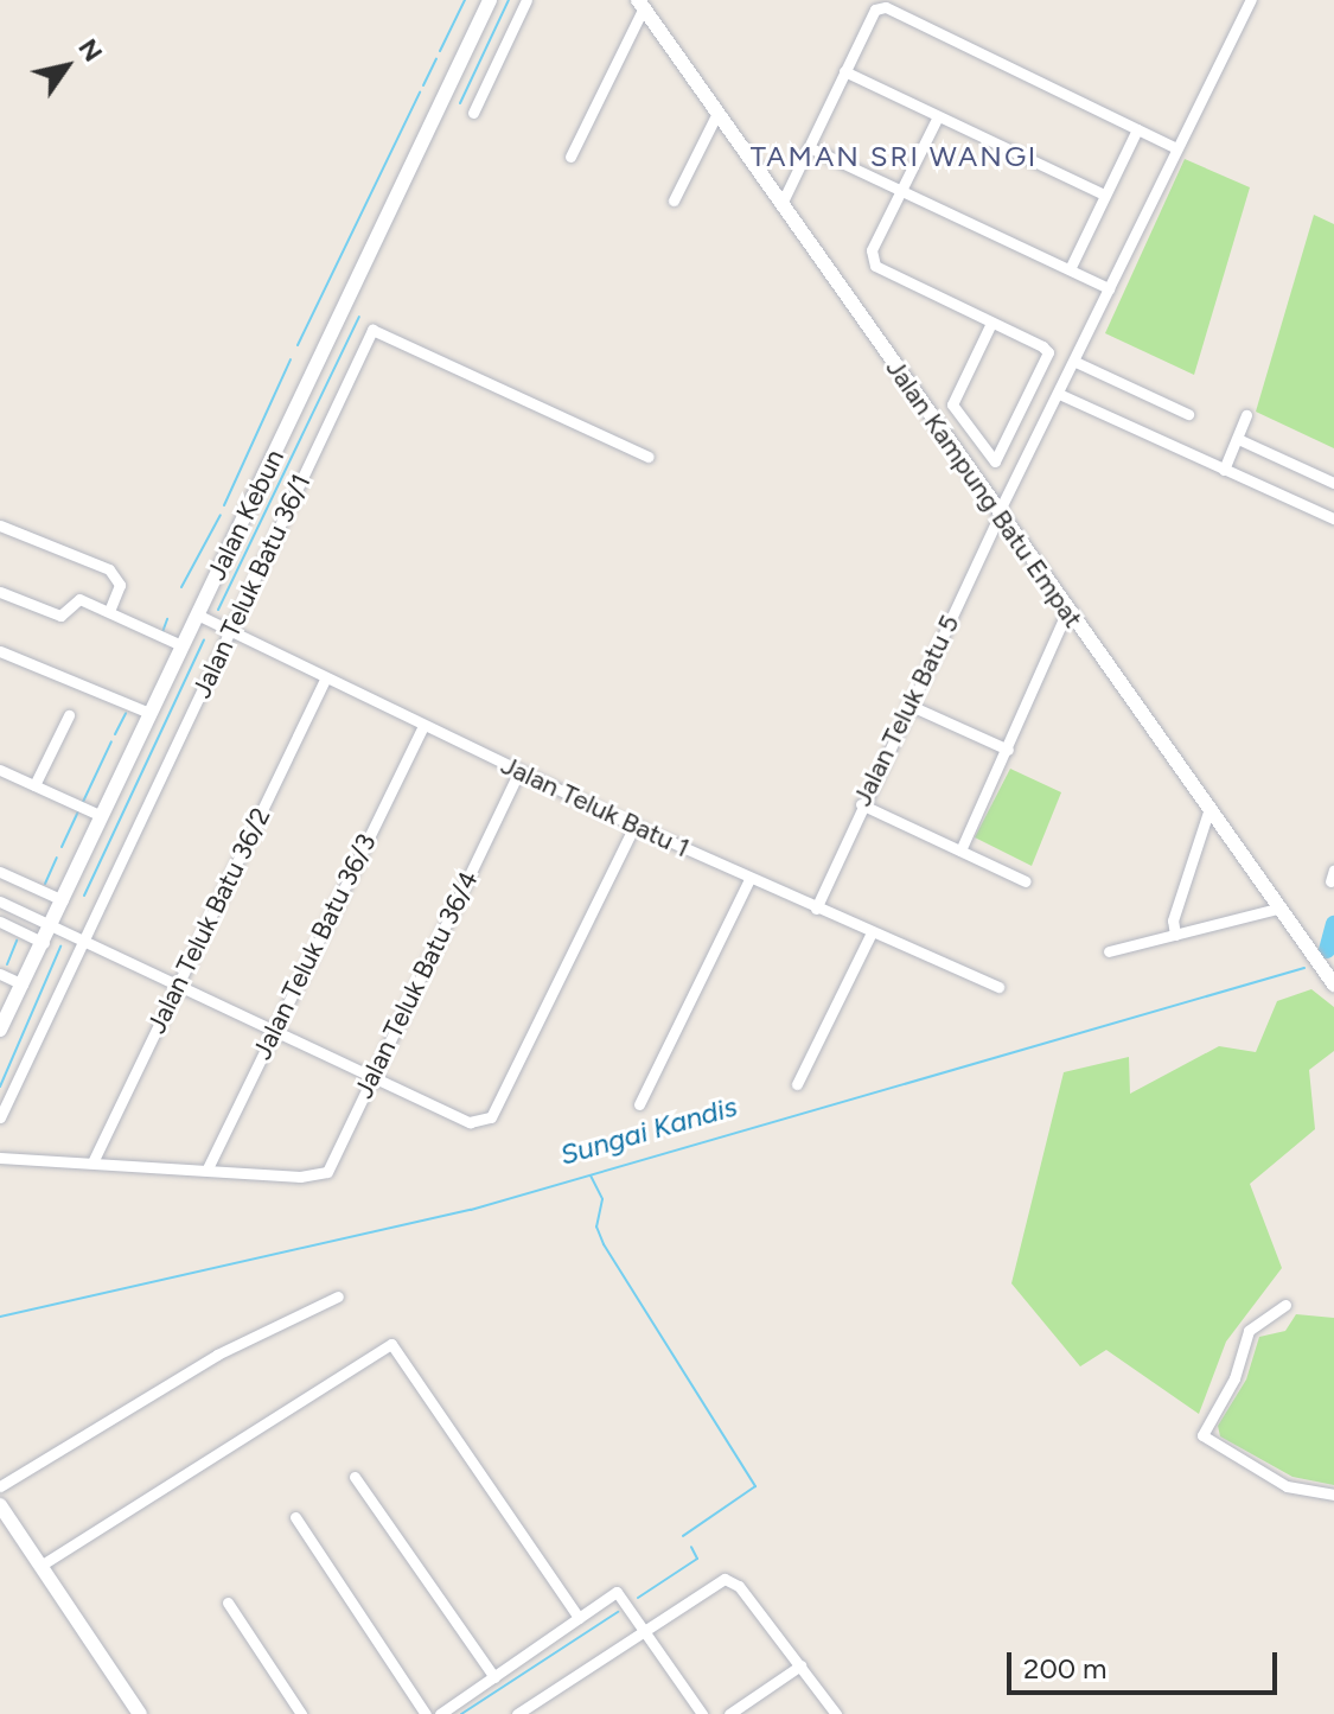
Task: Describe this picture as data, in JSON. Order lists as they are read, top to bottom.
{
  "streets": {
    "main road": ["Jalan Kampung Batu Empat", "Jalan Kebun"],
    "street": [
      "Jalan Teluk Batu 36/1",
      "Jalan Teluk Batu 5",
      "Jalan Teluk Batu 1",
      "Jalan Teluk Batu 36/2",
      "Jalan Teluk Batu 36/3",
      "Jalan Teluk Batu 36/4"
    ]
  },
  "crossings": [
    ["Jalan Kampung Batu Empat", "Jalan Teluk Batu 5"],
    ["Jalan Kebun", "Jalan Teluk Batu 1"],
    ["Jalan Teluk Batu 36/1", "Jalan Teluk Batu 1"],
    ["Jalan Teluk Batu 5", "Jalan Teluk Batu 1"],
    ["Jalan Teluk Batu 1", "Jalan Teluk Batu 36/2"],
    ["Jalan Teluk Batu 1", "Jalan Teluk Batu 36/3"],
    ["Jalan Teluk Batu 1", "Jalan Teluk Batu 36/4"],
    ["Jalan Teluk Batu 36/3", "Jalan Teluk Batu 36/4"]
  ],
  "districts": ["TAMAN SRI WANGI"],
  "water": ["Sungai Kandis"],
  "scale_bar": "200 m",
  "north": "top right"
}
